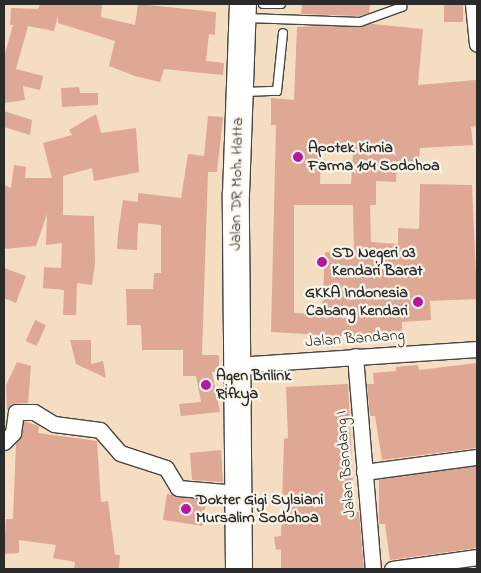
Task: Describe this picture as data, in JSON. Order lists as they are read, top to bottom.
{
  "streets": {
    "highway": ["Jalan DR Moh. Hatta"],
    "street": ["Jalan Bandang", "Jalan Bandang I"]
  },
  "crossings": [
    ["Jalan DR Moh. Hatta", "Jalan Bandang"],
    ["Jalan Bandang", "Jalan Bandang I"]
  ],
  "places": [
    "Apotek Kimia Farma 104 Sodohoa",
    "SD Negeri 03 Kendari Barat",
    "GKKA Indonesia Cabang Kendari",
    "Agen Brilink Rifkya",
    "Dokter Gigi Sylsiani Mursalim Sodohoa"
  ]
}
